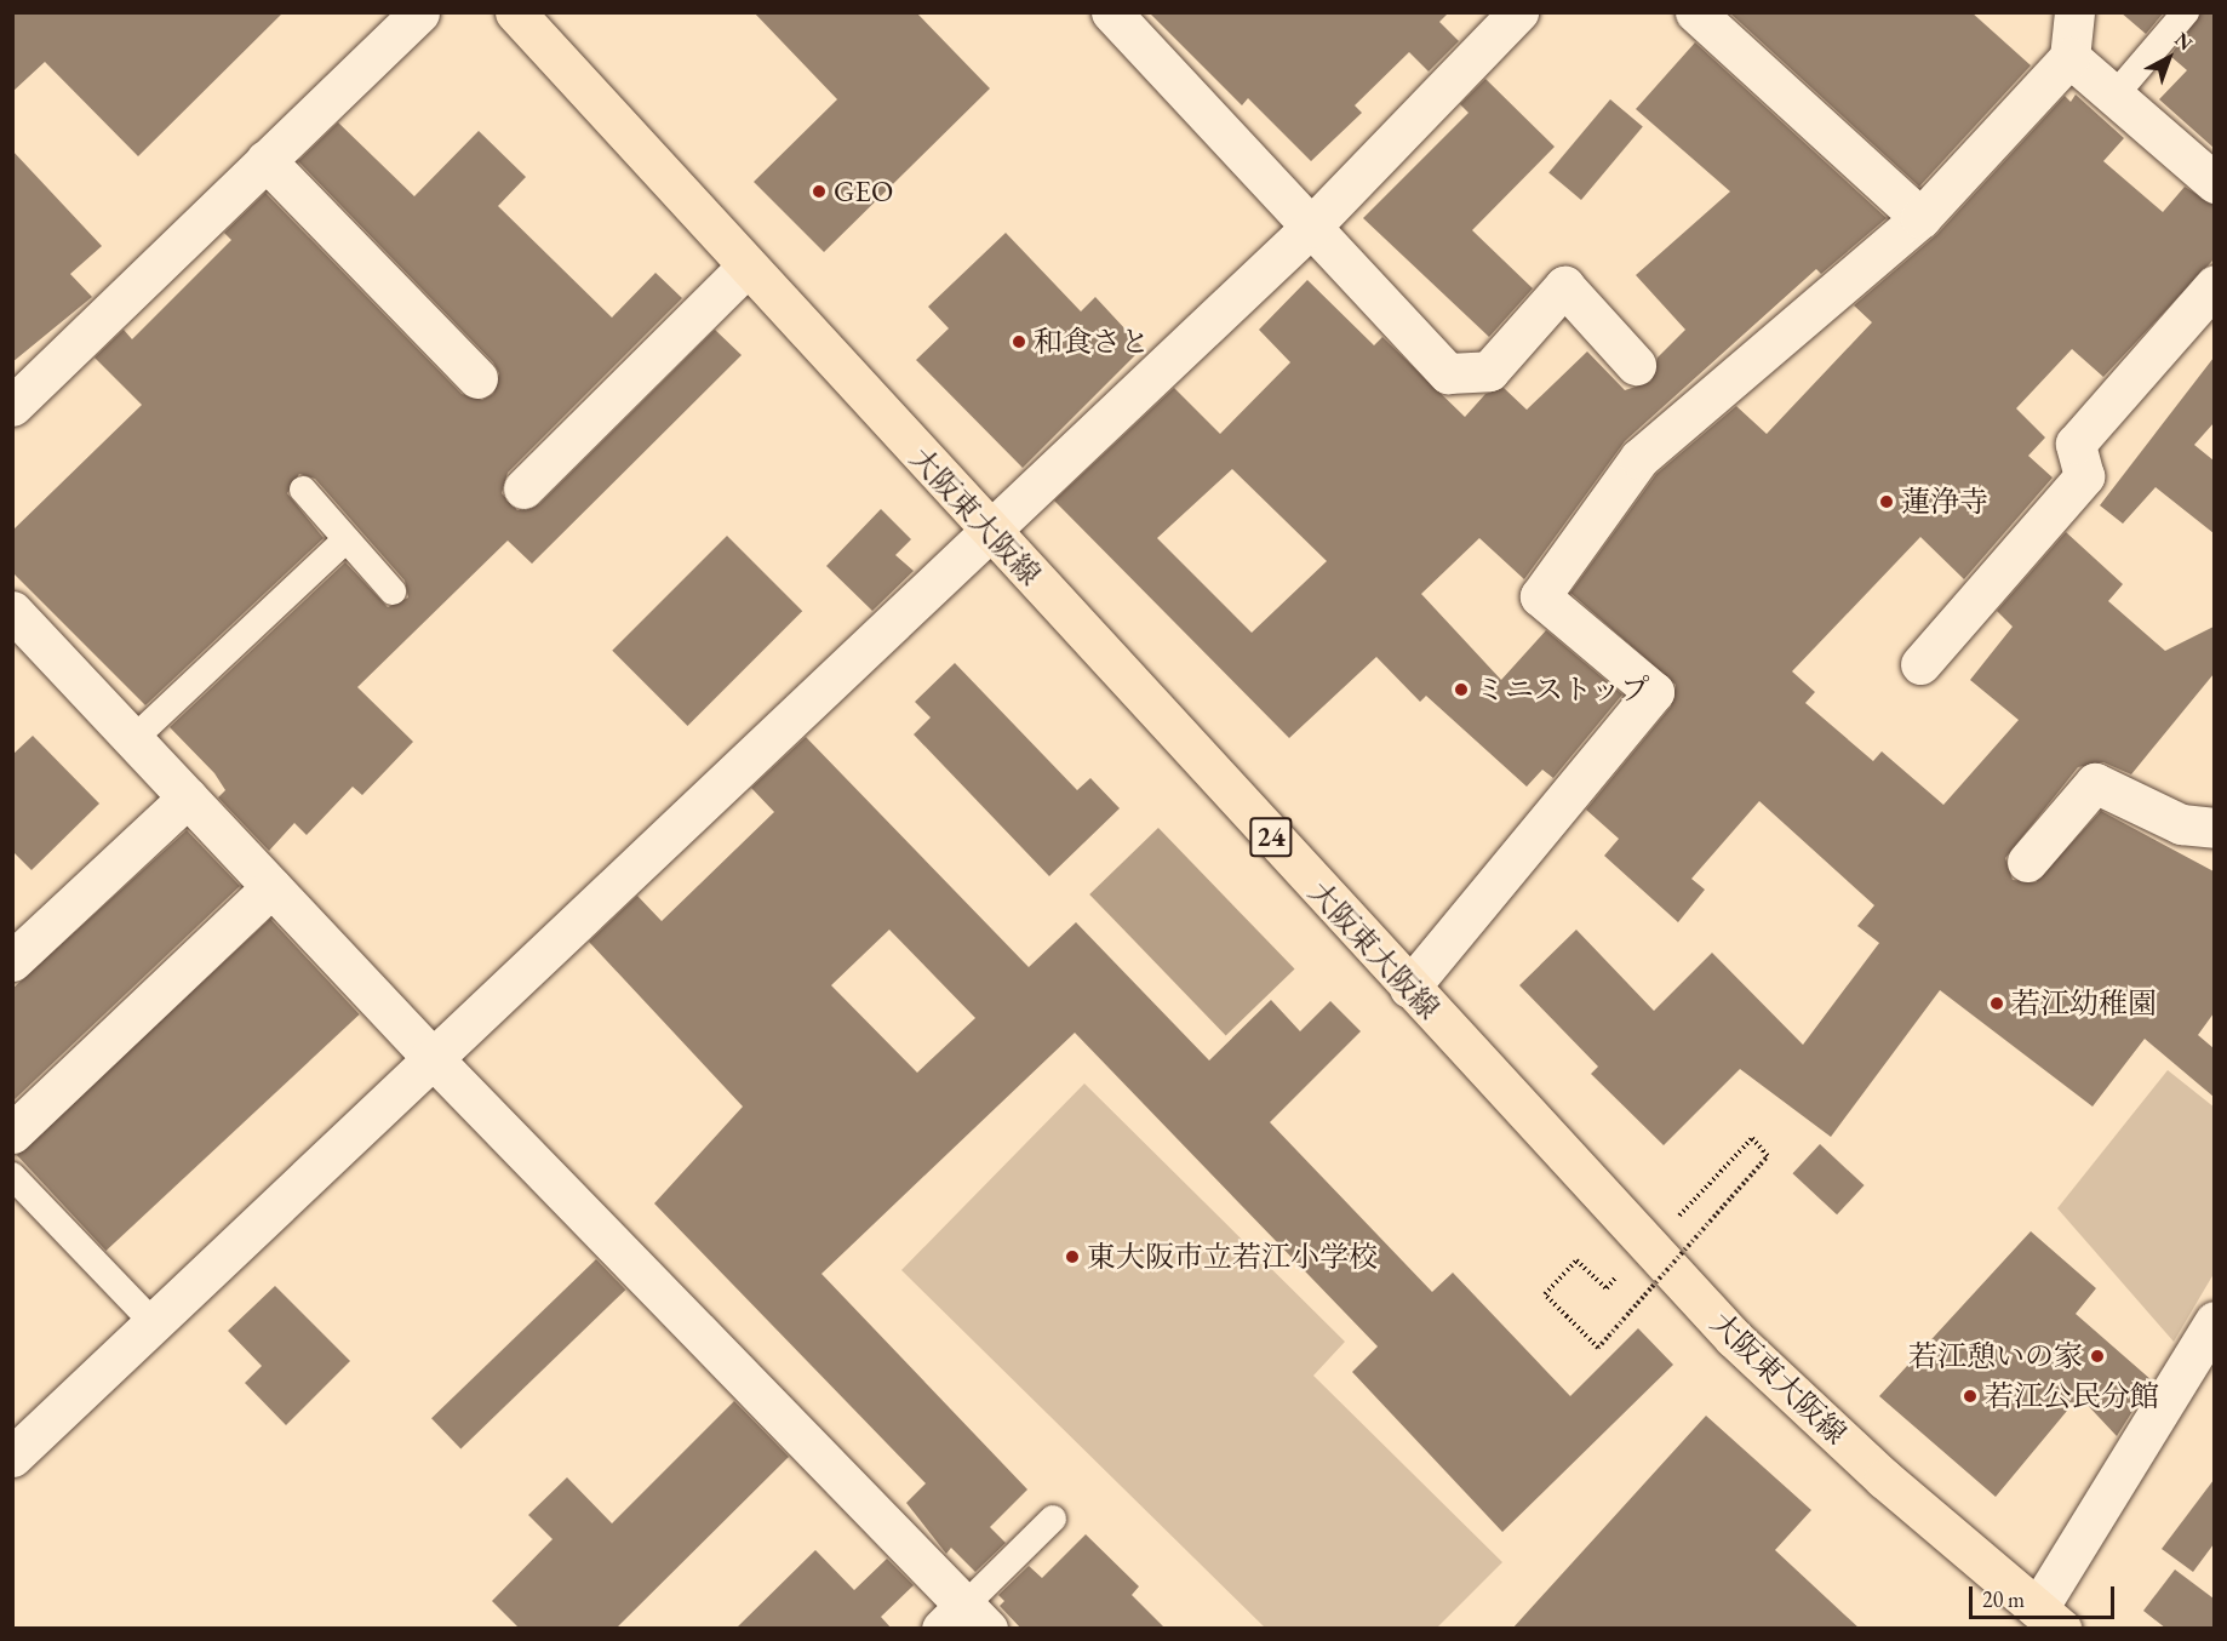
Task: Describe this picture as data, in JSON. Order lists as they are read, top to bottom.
{
  "streets": {
    "main road": ["大阪東大阪線", "24"]
  },
  "places": [
    "GEO",
    "和食さと",
    "蓮浄寺",
    "ミニストップ",
    "若江幼稚園",
    "東大阪市立若江小学校",
    "若江憩いの家",
    "若江公民分館"
  ],
  "scale_bar": "20 m",
  "north": "top right"
}
